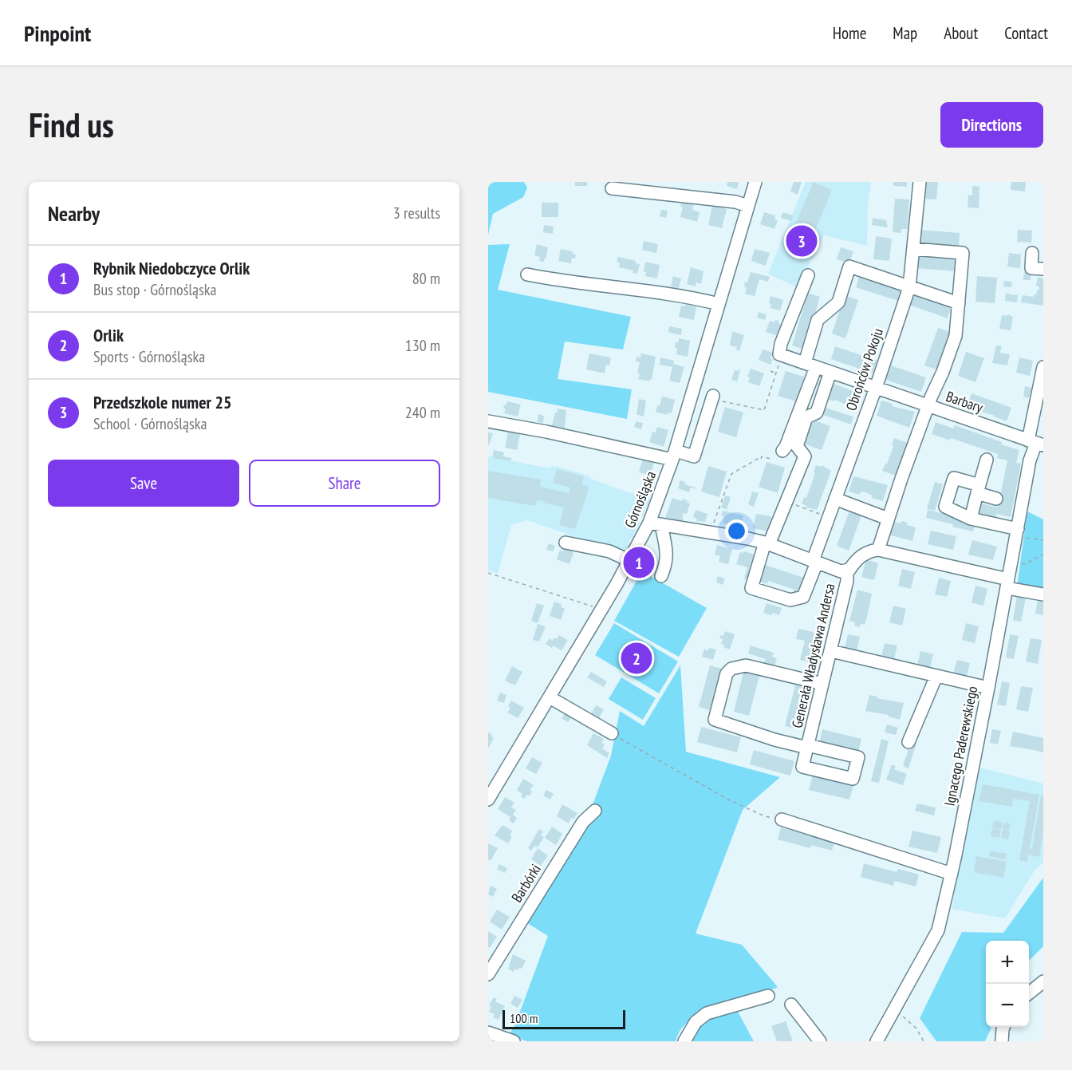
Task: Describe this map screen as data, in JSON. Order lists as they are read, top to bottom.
{
  "streets": {
    "street": [
      "Obrońców Pokoju",
      "Barbary",
      "Górnośląska",
      "Generała Władysława Andersa",
      "Ignacego Paderewskiego",
      "Barbórki"
    ]
  },
  "crossings": [
    ["Obrońców Pokoju", "Barbary"],
    ["Obrońców Pokoju", "Generała Władysława Andersa"],
    ["Barbary", "Ignacego Paderewskiego"],
    ["Górnośląska", "Generała Władysława Andersa"]
  ],
  "scale_bar": "100 m",
  "page": {
    "header": "Pinpoint",
    "nav": [
      "Home",
      "Map",
      "About",
      "Contact"
    ],
    "buttons": [
      "Directions",
      ["Save", "Share"]
    ],
    "title": "Find us",
    "heading": ["Nearby", "3 results"],
    "pins": ["3", "1", "2"],
    "list": [
      {
        "mark": "1",
        "name": "Rybnik Niedobczyce Orlik",
        "note": "Bus stop · Górnośląska",
        "value": "80 m"
      },
      {
        "mark": "2",
        "name": "Orlik",
        "note": "Sports · Górnośląska",
        "value": "130 m"
      },
      {
        "mark": "3",
        "name": "Przedszkole numer 25",
        "note": "School · Górnośląska",
        "value": "240 m"
      }
    ],
    "map_buttons": ["+", "−"],
    "scale": "100 m"
  }
}
